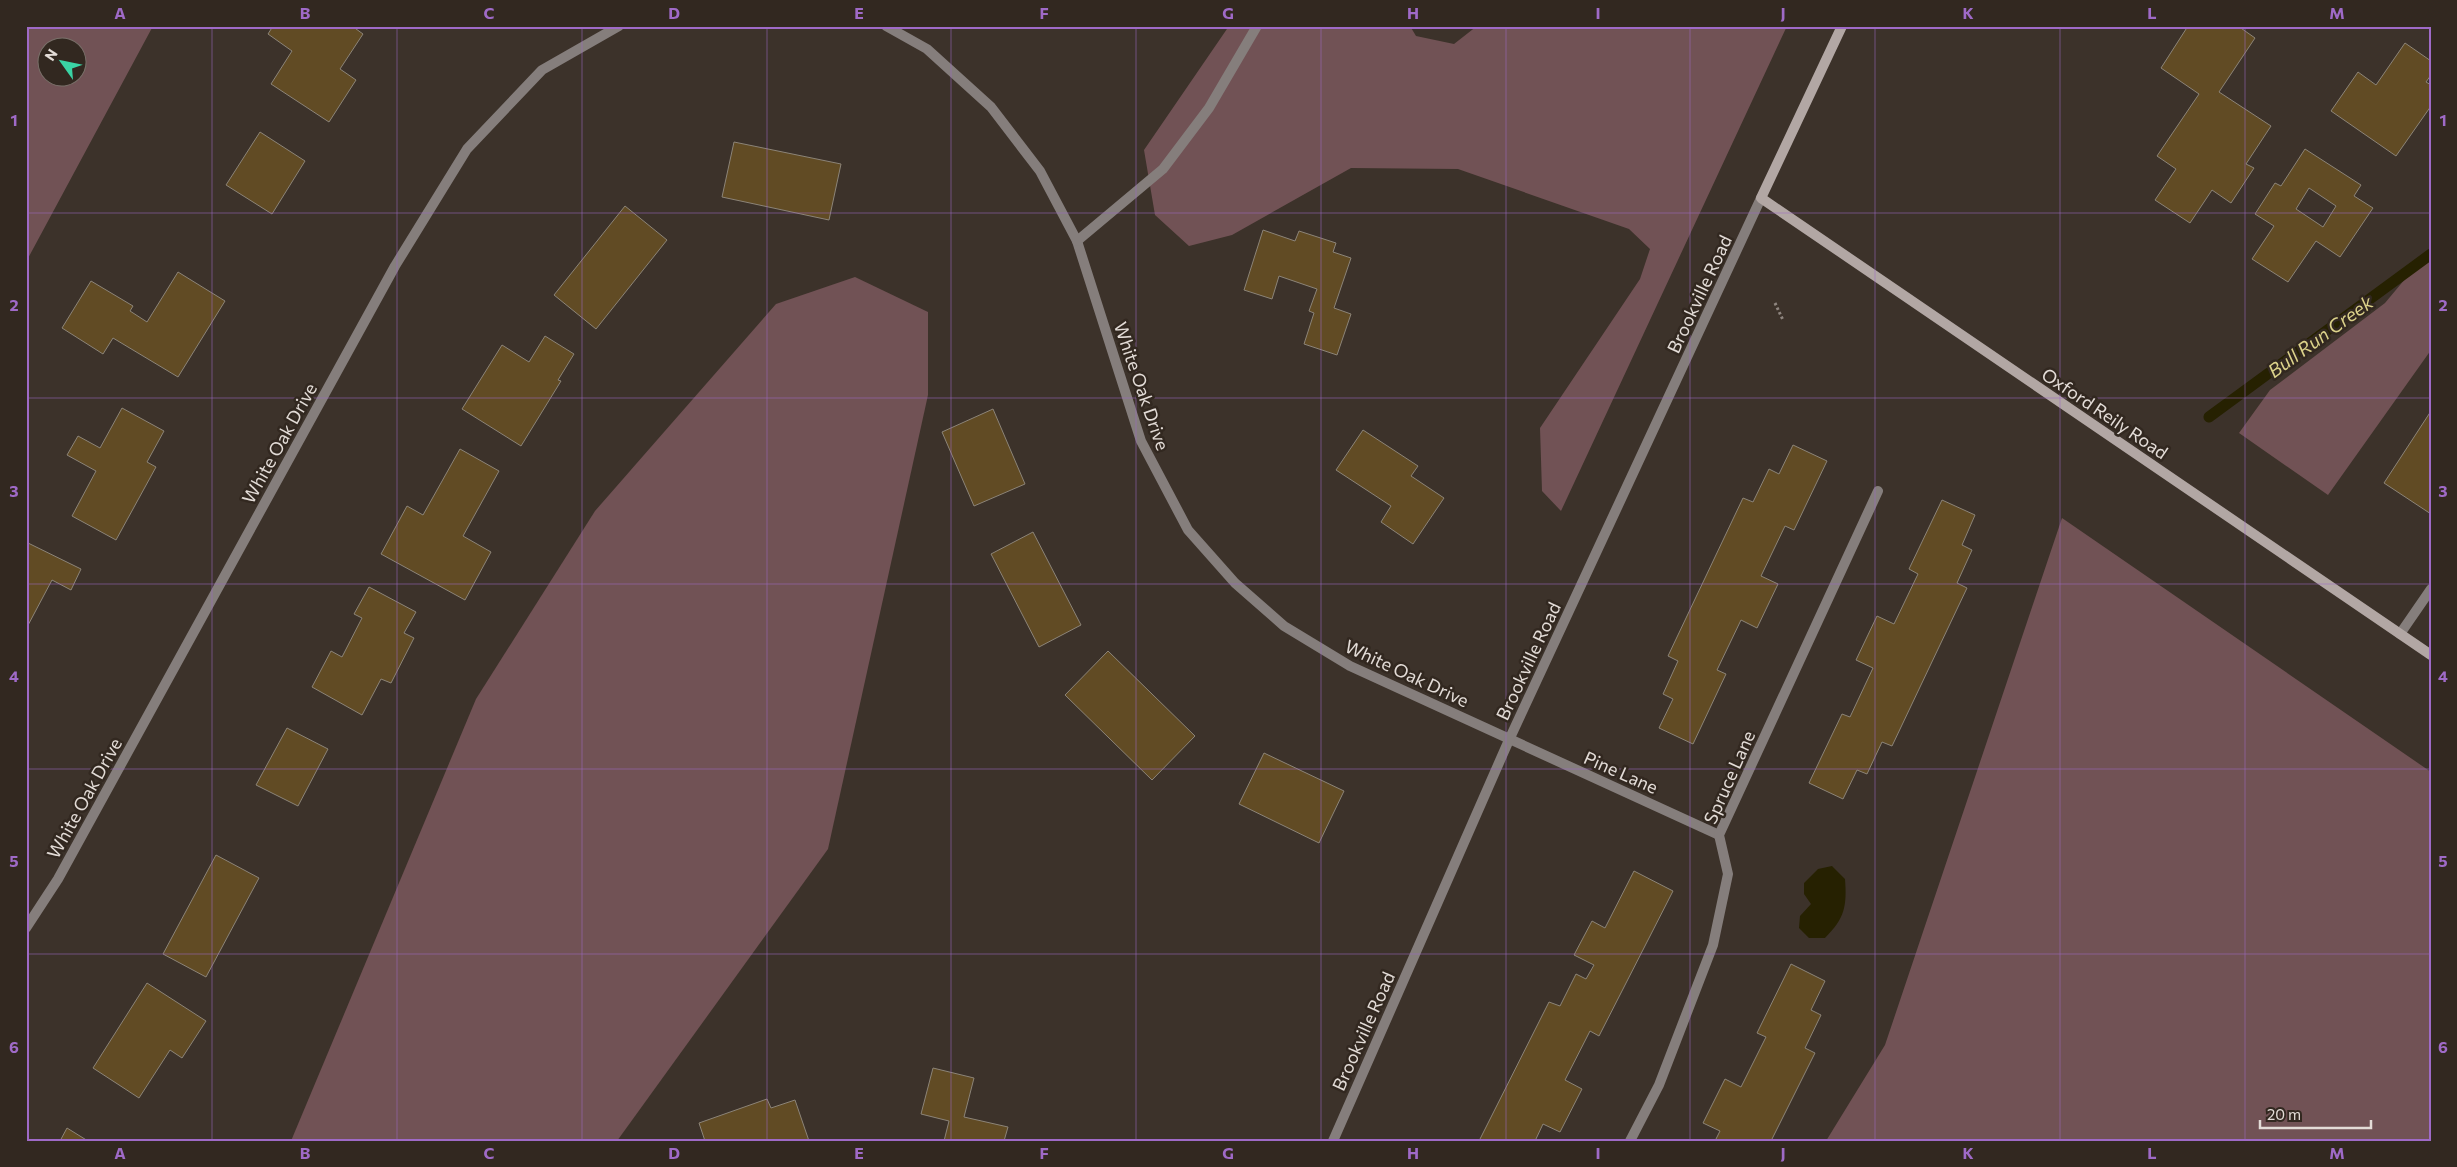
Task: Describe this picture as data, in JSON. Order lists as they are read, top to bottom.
{
  "streets": {
    "main road": ["Oxford Reily Road"],
    "street": [
      "Brookville Road",
      "White Oak Drive",
      "Pine Lane",
      "Spruce Lane"
    ]
  },
  "crossings": [
    ["Brookville Road", "White Oak Drive"],
    ["Brookville Road", "Oxford Reily Road"],
    ["Brookville Road", "Pine Lane"],
    ["White Oak Drive", "Pine Lane"],
    ["Pine Lane", "Spruce Lane"]
  ],
  "water": ["Bull Run Creek"],
  "scale_bar": "20 m",
  "north": "top left",
  "grid": {
    "columns": [
      "A",
      "B",
      "C",
      "D",
      "E",
      "F",
      "G",
      "H",
      "I",
      "J",
      "K",
      "L",
      "M"
    ],
    "rows": [
      "1",
      "2",
      "3",
      "4",
      "5",
      "6"
    ]
  }
}
